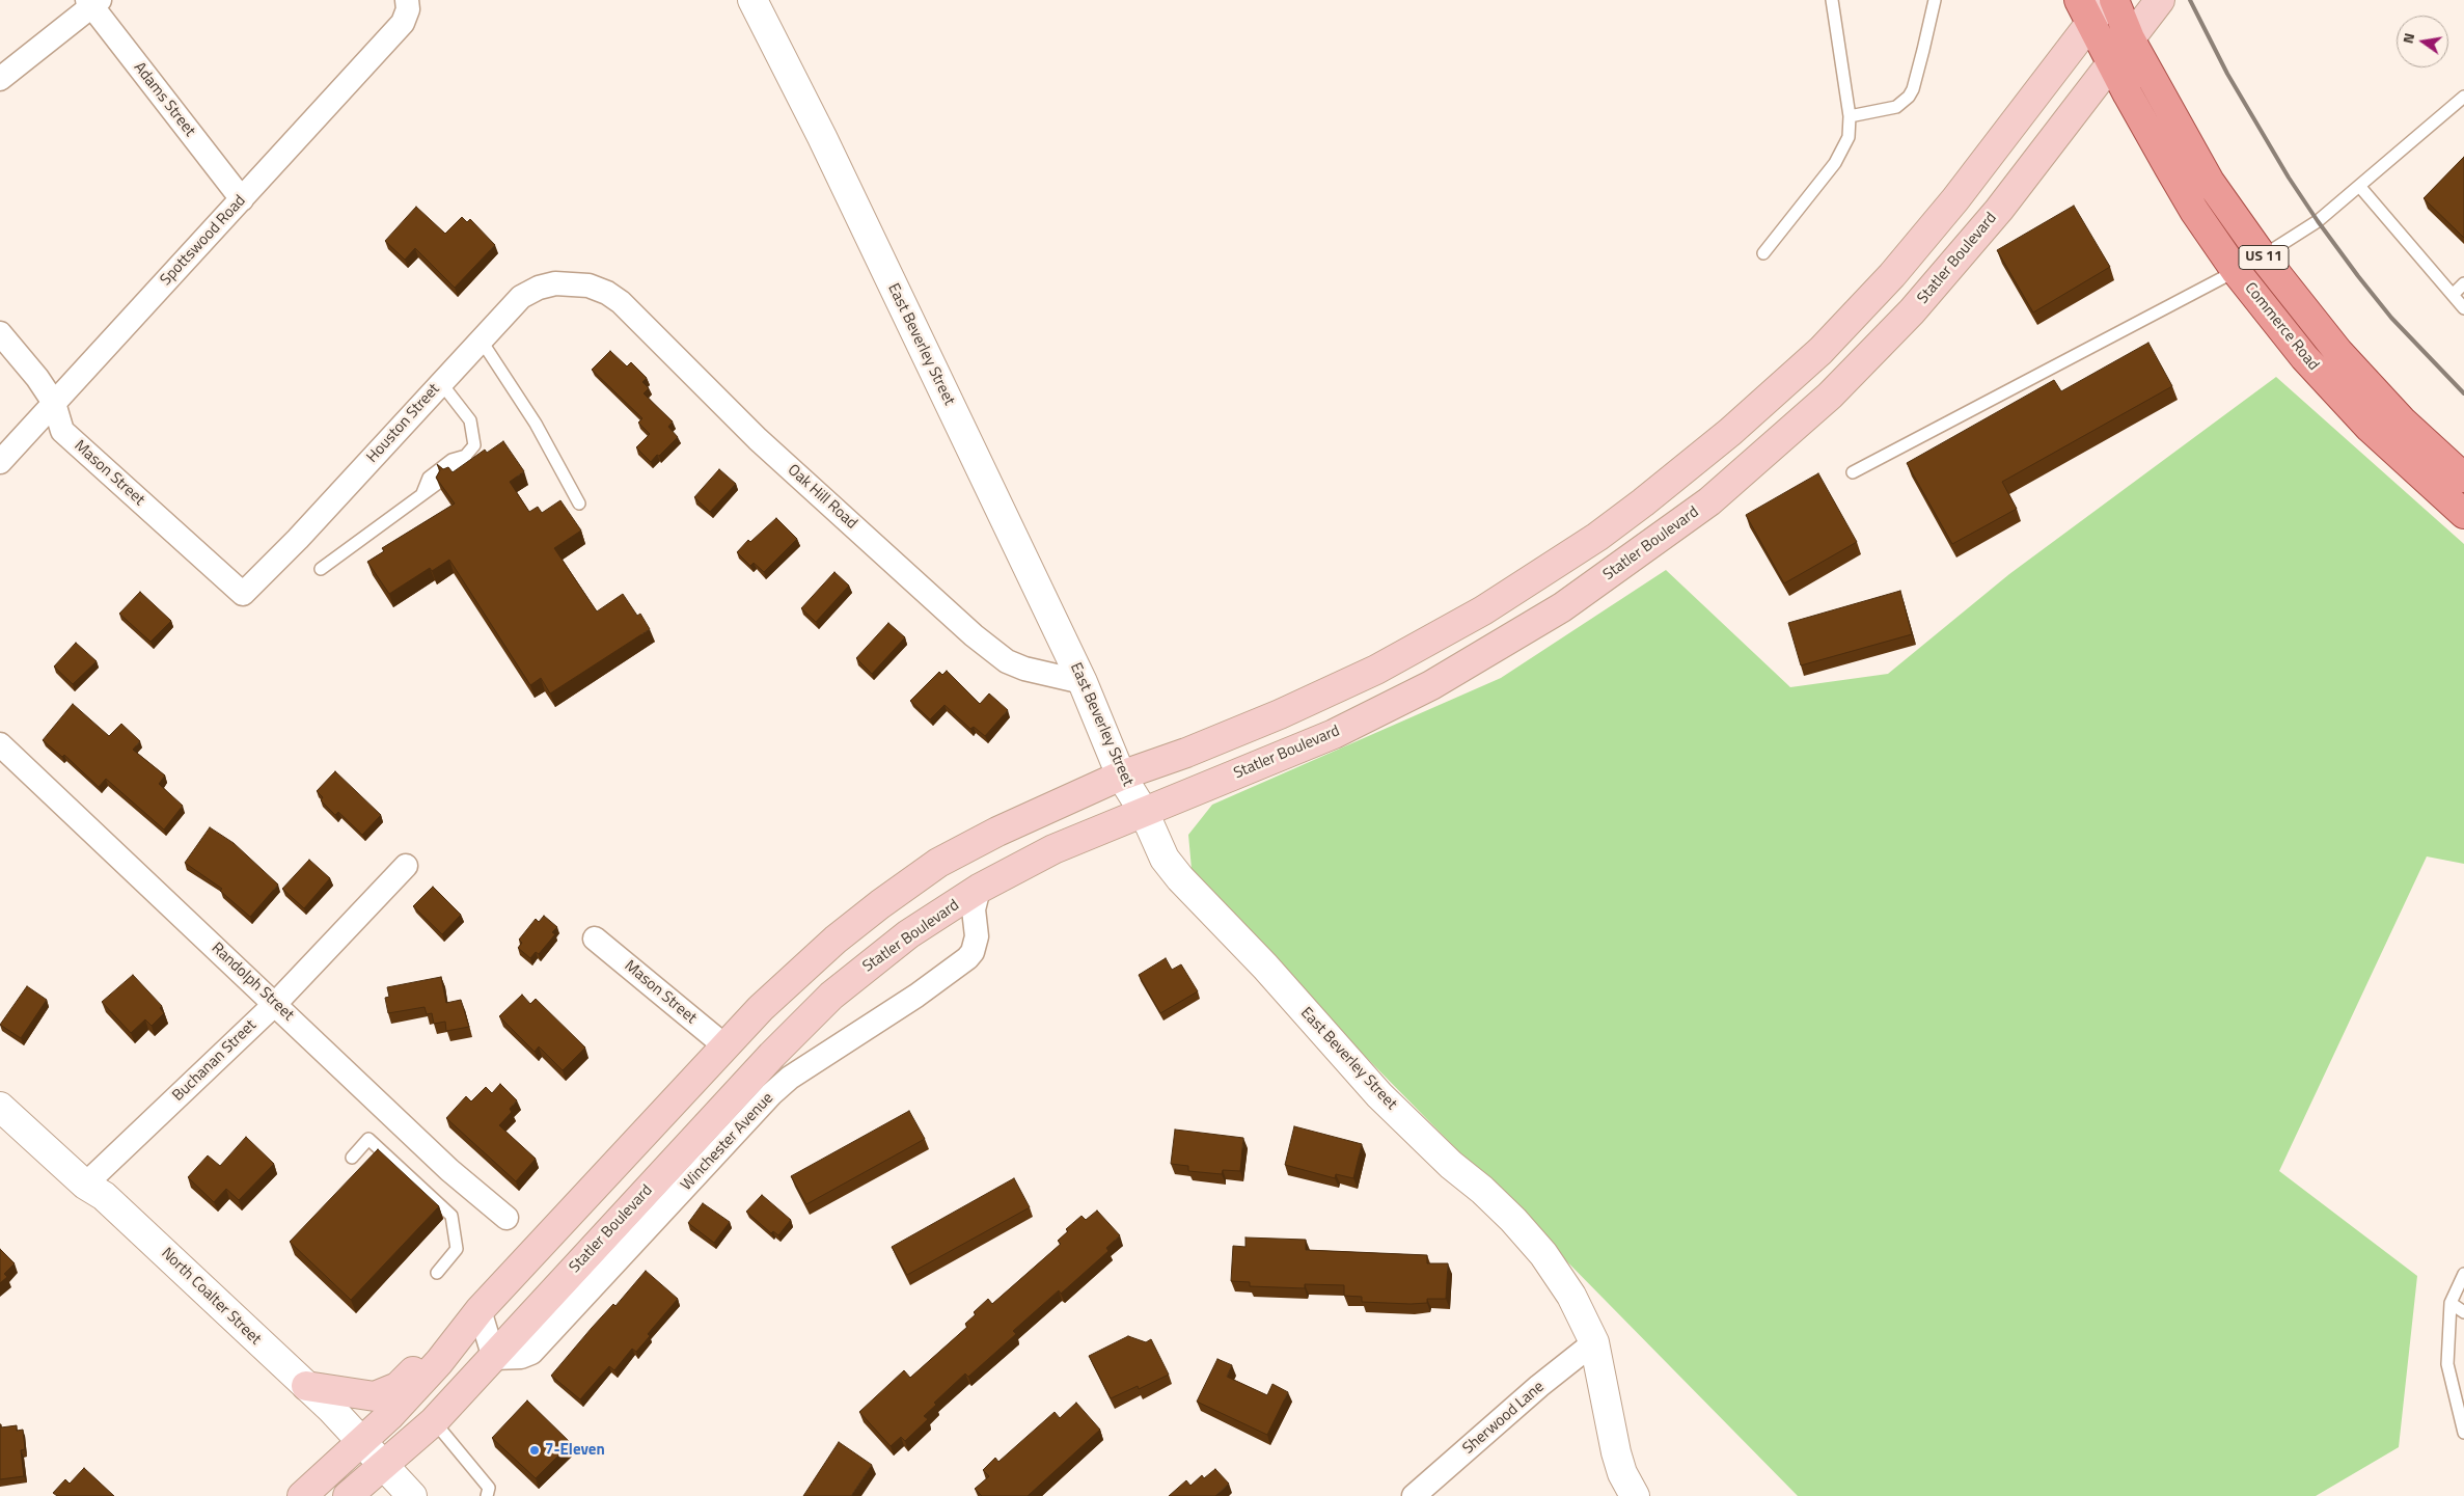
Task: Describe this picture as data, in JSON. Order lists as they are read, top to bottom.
{
  "streets": {
    "main road": ["US 11", "Statler Boulevard", "Commerce Road"],
    "street": [
      "Adams Street",
      "Spottswood Road",
      "East Beverley Street",
      "Houston Street",
      "Mason Street",
      "Oak Hill Road",
      "Randolph Street",
      "Buchanan Street",
      "Winchester Avenue",
      "North Coalter Street",
      "Sherwood Lane"
    ]
  },
  "crossings": [
    ["Adams Street", "Spottswood Road"],
    ["Spottswood Road", "Mason Street"],
    ["Statler Boulevard", "Commerce Road"],
    ["Statler Boulevard", "East Beverley Street"],
    ["Statler Boulevard", "Winchester Avenue"],
    ["Statler Boulevard", "North Coalter Street"],
    ["East Beverley Street", "Oak Hill Road"],
    ["East Beverley Street", "Sherwood Lane"],
    ["Houston Street", "Mason Street"],
    ["Houston Street", "Oak Hill Road"],
    ["Randolph Street", "Buchanan Street"],
    ["Buchanan Street", "North Coalter Street"]
  ],
  "places": ["7-Eleven"],
  "north": "left"
}
